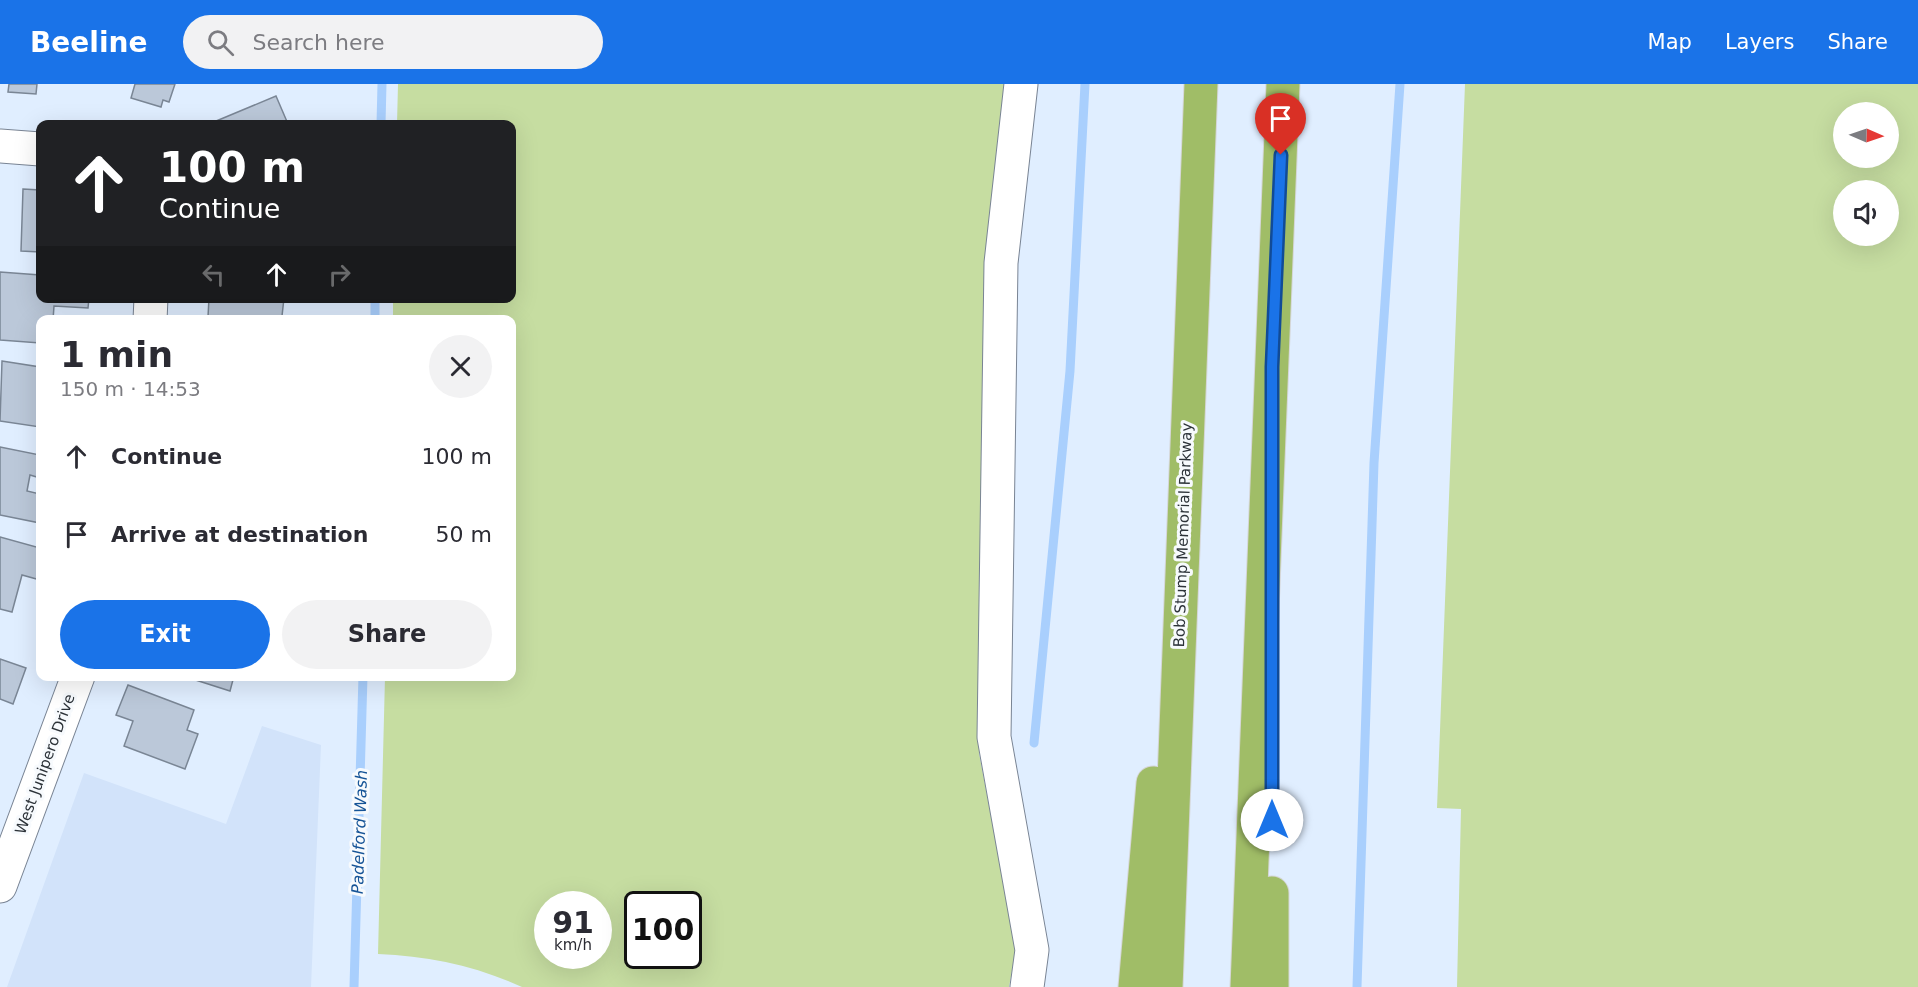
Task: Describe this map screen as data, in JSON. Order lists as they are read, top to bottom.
{
  "streets": {
    "highway": ["Bob Stump Memorial Parkway"],
    "street": ["West Junipero Drive"]
  },
  "water": ["Padelford Wash"],
  "north": "right",
  "page": {
    "header": "Beeline",
    "search": "Search here",
    "nav": ["Map", "Layers", "Share"],
    "turn": ["100 m", "Continue"],
    "heading": ["1 min", "150 m · 14:53"],
    "list": [
      {
        "name": "Continue",
        "value": "100 m"
      },
      {
        "name": "Arrive at destination",
        "value": "50 m"
      }
    ],
    "buttons": ["Exit", "Share"],
    "speed": "91 km/h",
    "limit": "100"
  }
}
